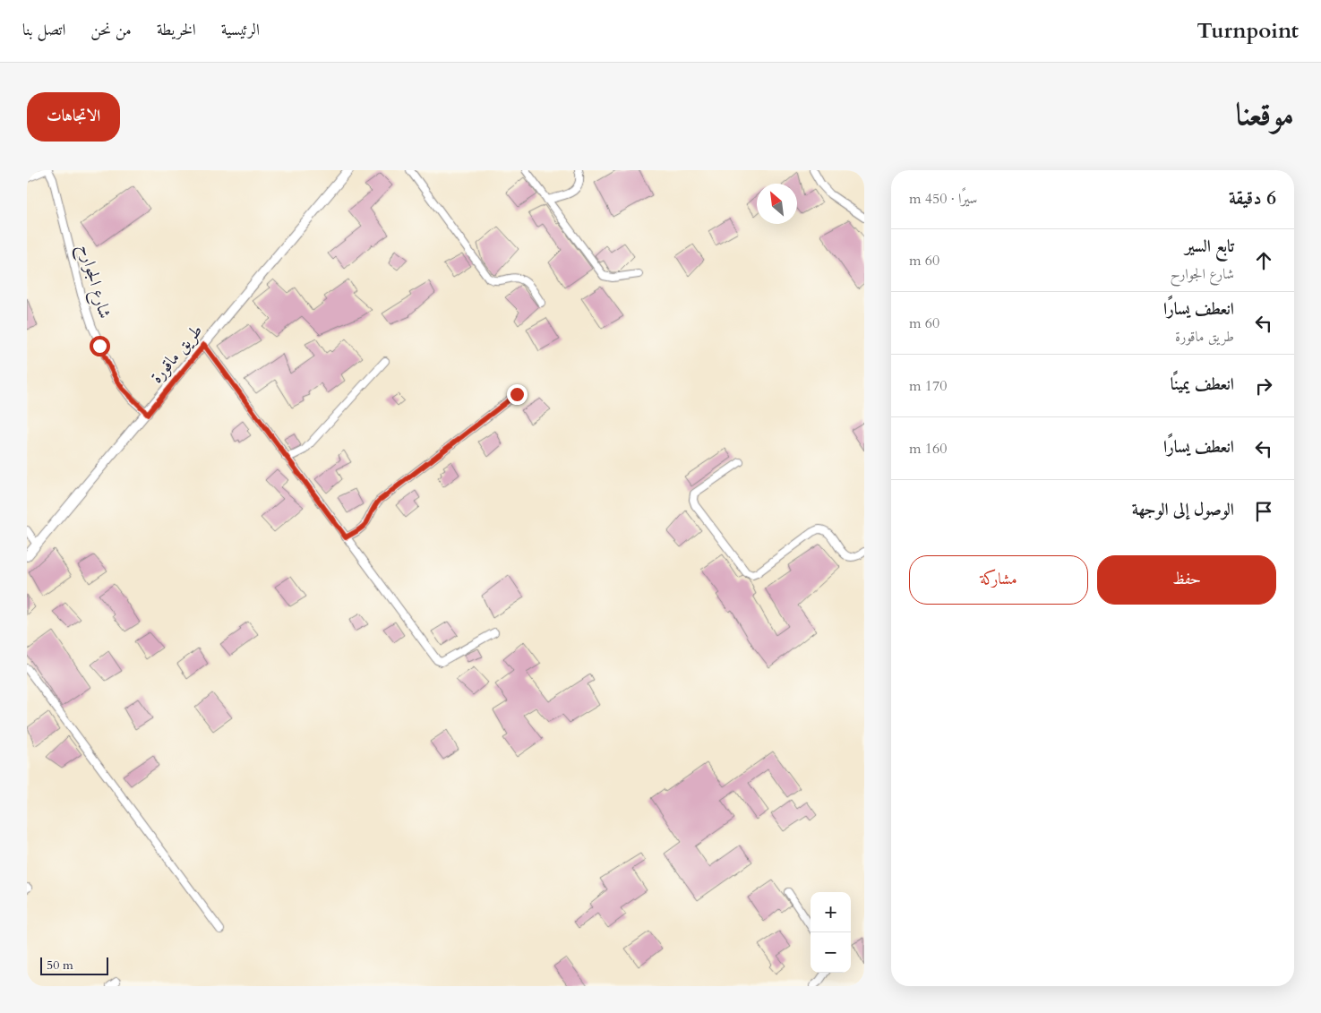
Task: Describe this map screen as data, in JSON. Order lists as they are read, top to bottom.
{
  "streets": {
    "street": ["شارع الجوارح", "طريق ماقورة"]
  },
  "crossings": [
    ["شارع الجوارح", "طريق ماقورة"]
  ],
  "scale_bar": "50 m",
  "north": "top left",
  "page": {
    "header": "Turnpoint",
    "nav": [
      "الرئيسية",
      "الخريطة",
      "من نحن",
      "اتصل بنا"
    ],
    "title": "موقعنا",
    "buttons": [
      "الاتجاهات",
      ["حفظ", "مشاركة"]
    ],
    "heading": ["6 دقيقة", "سيرًا · 450 m"],
    "list": [
      ["تابع السير", "شارع الجوارح", "60 m"],
      ["انعطف يسارًا", "طريق ماقورة", "60 m"],
      ["انعطف يمينًا", "170 m"],
      ["انعطف يسارًا", "160 m"],
      "الوصول إلى الوجهة"
    ],
    "map_buttons": ["+", "−"],
    "scale": "50 m"
  }
}
